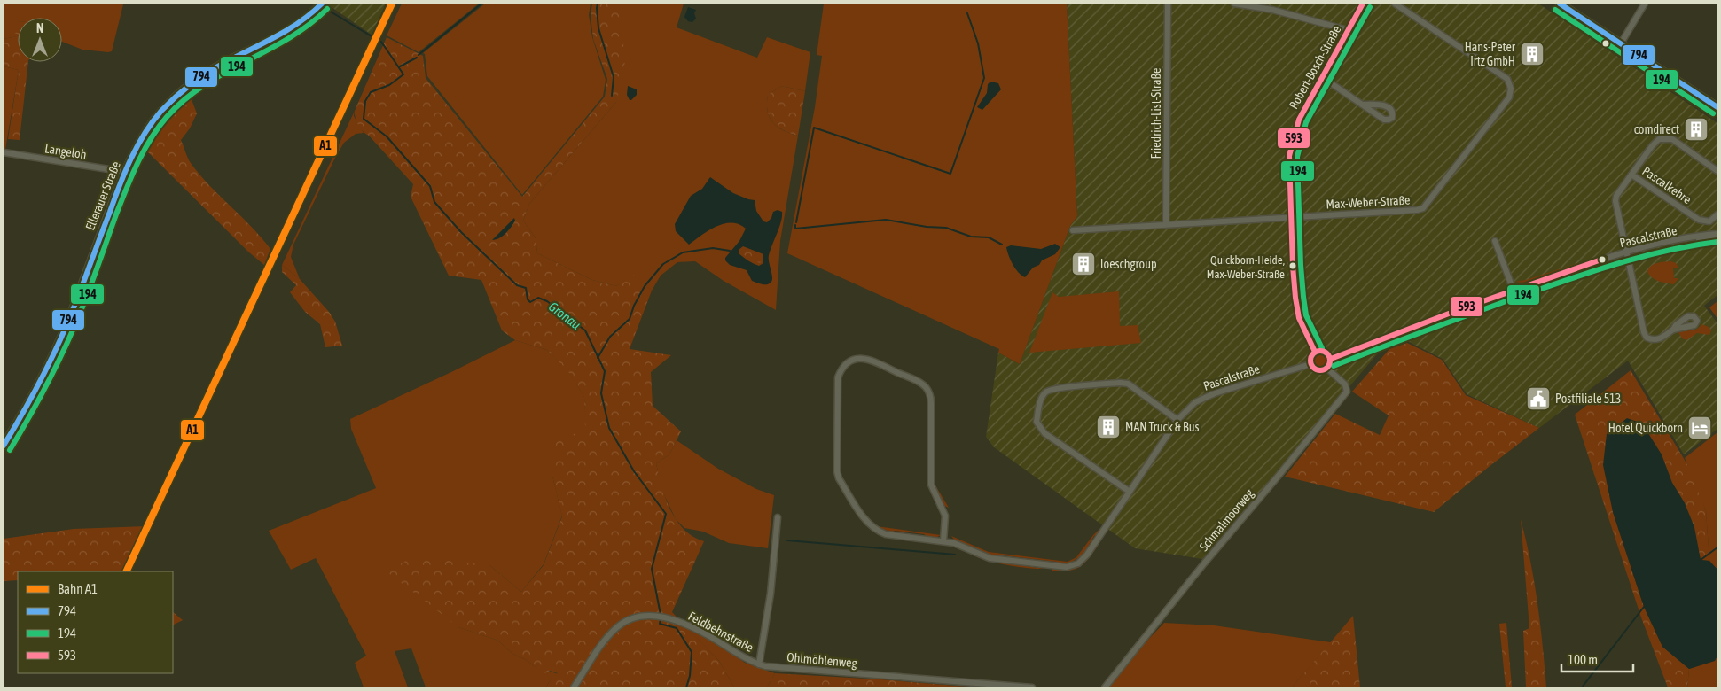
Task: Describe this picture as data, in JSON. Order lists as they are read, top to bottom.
{
  "streets": {
    "main road": ["Ellerauer Straße"],
    "street": [
      "Robert-Bosch-Straße",
      "Friedrich-List-Straße",
      "Langeloh",
      "Pascalkehre",
      "Max-Weber-Straße",
      "Pascalstraße",
      "Schmalmoorweg",
      "Feldbehnstraße",
      "Ohlmöhlenweg"
    ]
  },
  "crossings": [
    ["Robert-Bosch-Straße", "Max-Weber-Straße"],
    ["Robert-Bosch-Straße", "Pascalstraße"],
    ["Robert-Bosch-Straße", "Schmalmoorweg"],
    ["Friedrich-List-Straße", "Max-Weber-Straße"],
    ["Langeloh", "Ellerauer Straße"],
    ["Pascalstraße", "Schmalmoorweg"],
    ["Feldbehnstraße", "Ohlmöhlenweg"]
  ],
  "water": ["Gronau"],
  "places": {
    "building": [
      "Hans-Peter Irtz GmbH",
      "comdirect",
      "loeschgroup",
      "MAN Truck & Bus"
    ],
    "other": ["Quickborn-Heide, Max-Weber-Straße"],
    "public building": ["Postfiliale 513"],
    "hotel": ["Hotel Quickborn"]
  },
  "lines": [
    "rail line A1",
    "transit line 794",
    "transit line 593",
    "transit line 194"
  ],
  "legend": [
    "Bahn A1",
    "794",
    "194",
    "593"
  ],
  "scale_bar": "100 m",
  "north": "top"
}
